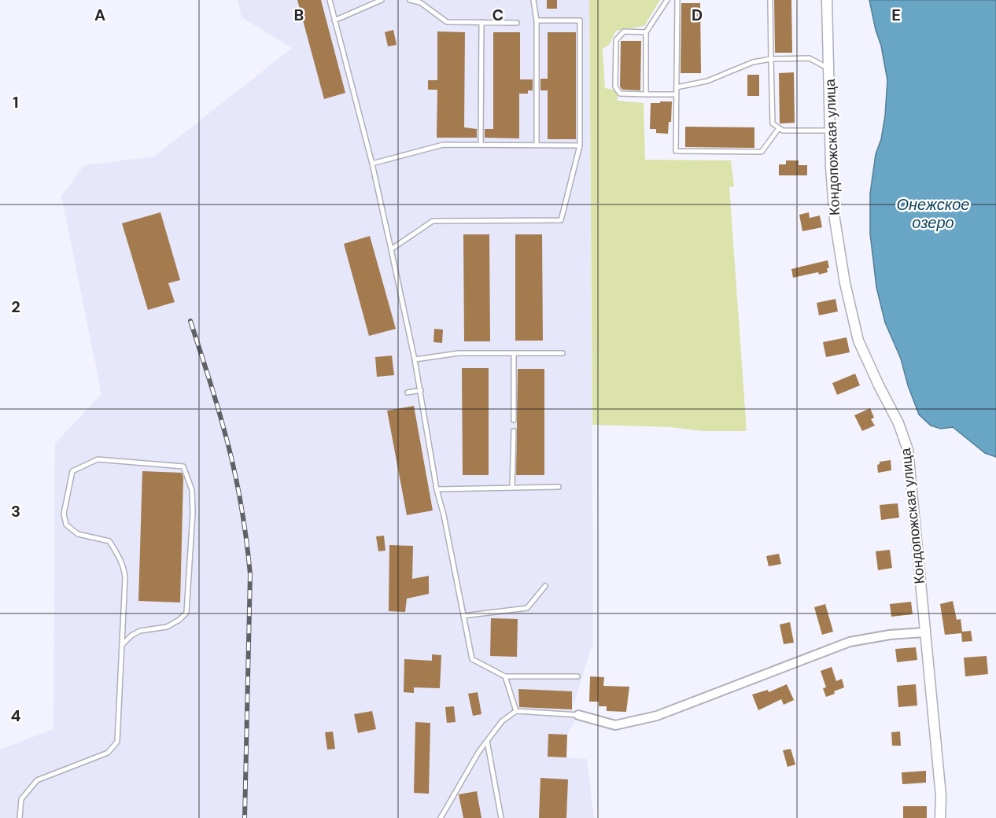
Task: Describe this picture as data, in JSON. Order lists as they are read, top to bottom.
{
  "streets": {
    "street": ["Кондопожская улица"]
  },
  "water": ["Онежское озеро"],
  "grid": {
    "columns": [
      "A",
      "B",
      "C",
      "D",
      "E"
    ],
    "rows": [
      "1",
      "2",
      "3",
      "4"
    ]
  }
}
